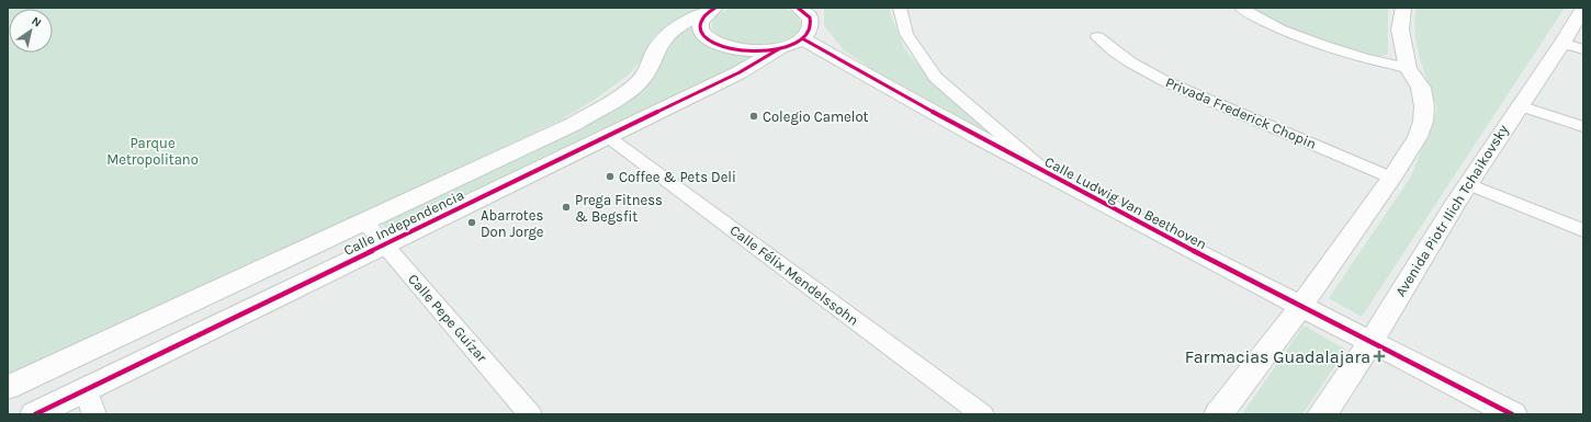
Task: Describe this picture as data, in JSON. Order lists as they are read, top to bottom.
{
  "streets": {
    "street": [
      "Privada Frederick Chopin",
      "Calle Ludwig Van Beethoven",
      "Avenida Piotr Ilich Tchaikovsky",
      "Calle Independencia",
      "Calle Félix Mendelssohn",
      "Calle Pepe Guízar"
    ]
  },
  "crossings": [
    ["Calle Ludwig Van Beethoven", "Avenida Piotr Ilich Tchaikovsky"],
    ["Calle Independencia", "Calle Félix Mendelssohn"],
    ["Calle Independencia", "Calle Pepe Guízar"]
  ],
  "parks": ["Parque Metropolitano"],
  "places": {
    "other": [
      "Colegio Camelot",
      "Coffee & Pets Deli",
      "Prega Fitness & Begsfit",
      "Abarrotes Don Jorge"
    ],
    "health": ["Farmacias Guadalajara"]
  },
  "north": "top right"
}
